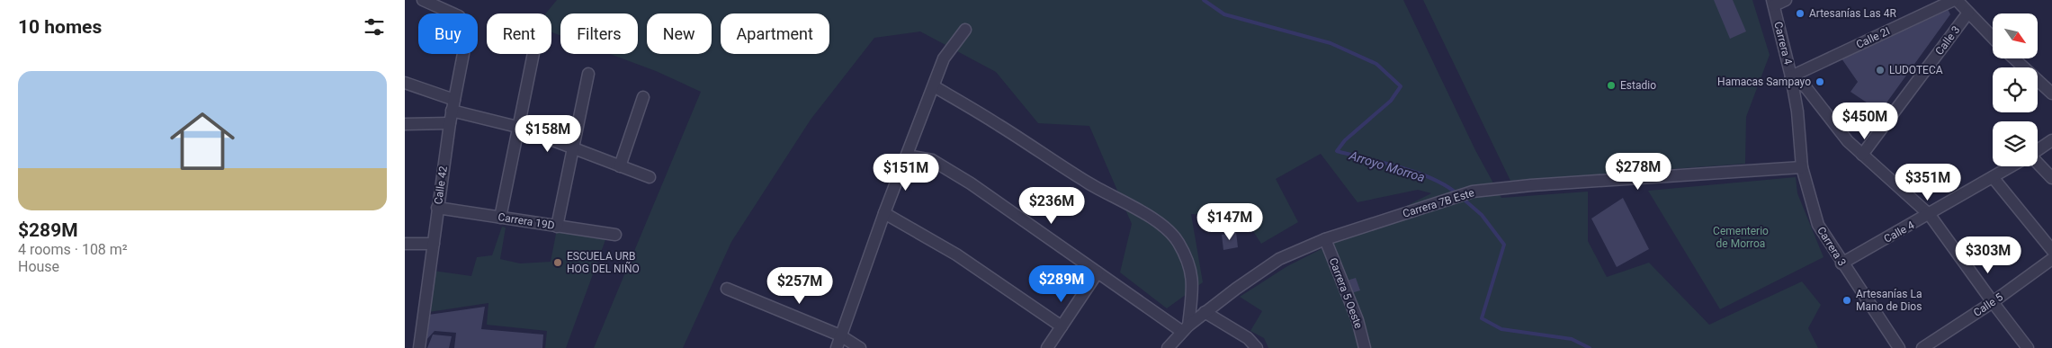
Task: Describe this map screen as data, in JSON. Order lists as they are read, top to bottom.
{
  "streets": {
    "street": [
      "Calle 2I",
      "Calle 3",
      "Carrera 4",
      "Calle 42",
      "Carrera 7B Este",
      "Carrera 19D",
      "Calle 4",
      "Carrera 3",
      "Carrera 5 Oeste",
      "Calle 5"
    ]
  },
  "crossings": [
    ["Calle 2I", "Carrera 4"],
    ["Calle 2I", "Carrera 3"],
    ["Calle 3", "Carrera 4"],
    ["Carrera 4", "Calle 4"],
    ["Carrera 4", "Carrera 3"],
    ["Carrera 4", "Calle 5"],
    ["Calle 42", "Carrera 19D"],
    ["Carrera 7B Este", "Carrera 3"],
    ["Carrera 7B Este", "Carrera 5 Oeste"],
    ["Calle 4", "Carrera 3"]
  ],
  "water": ["Arroyo Morroa"],
  "parks": ["Cementerio de Morroa"],
  "places": [
    "Artesanías Las 4R",
    "LUDOTECA",
    "Hamacas Sampayo",
    "Estadio",
    "ESCUELA URB HOG DEL NIÑO",
    "Artesanías La Mano de Dios"
  ],
  "north": "bottom right",
  "page": {
    "heading": "10 homes",
    "chip": [
      "Buy",
      "Rent",
      "Filters",
      "New",
      "Apartment"
    ],
    "list": [
      {
        "name": "$289M",
        "note": "4 rooms · 108 m² · House"
      }
    ],
    "price": [
      "$450M",
      "$158M",
      "$278M",
      "$151M",
      "$351M",
      "$236M",
      "$147M",
      "$303M",
      "$289M",
      "$257M"
    ]
  }
}
